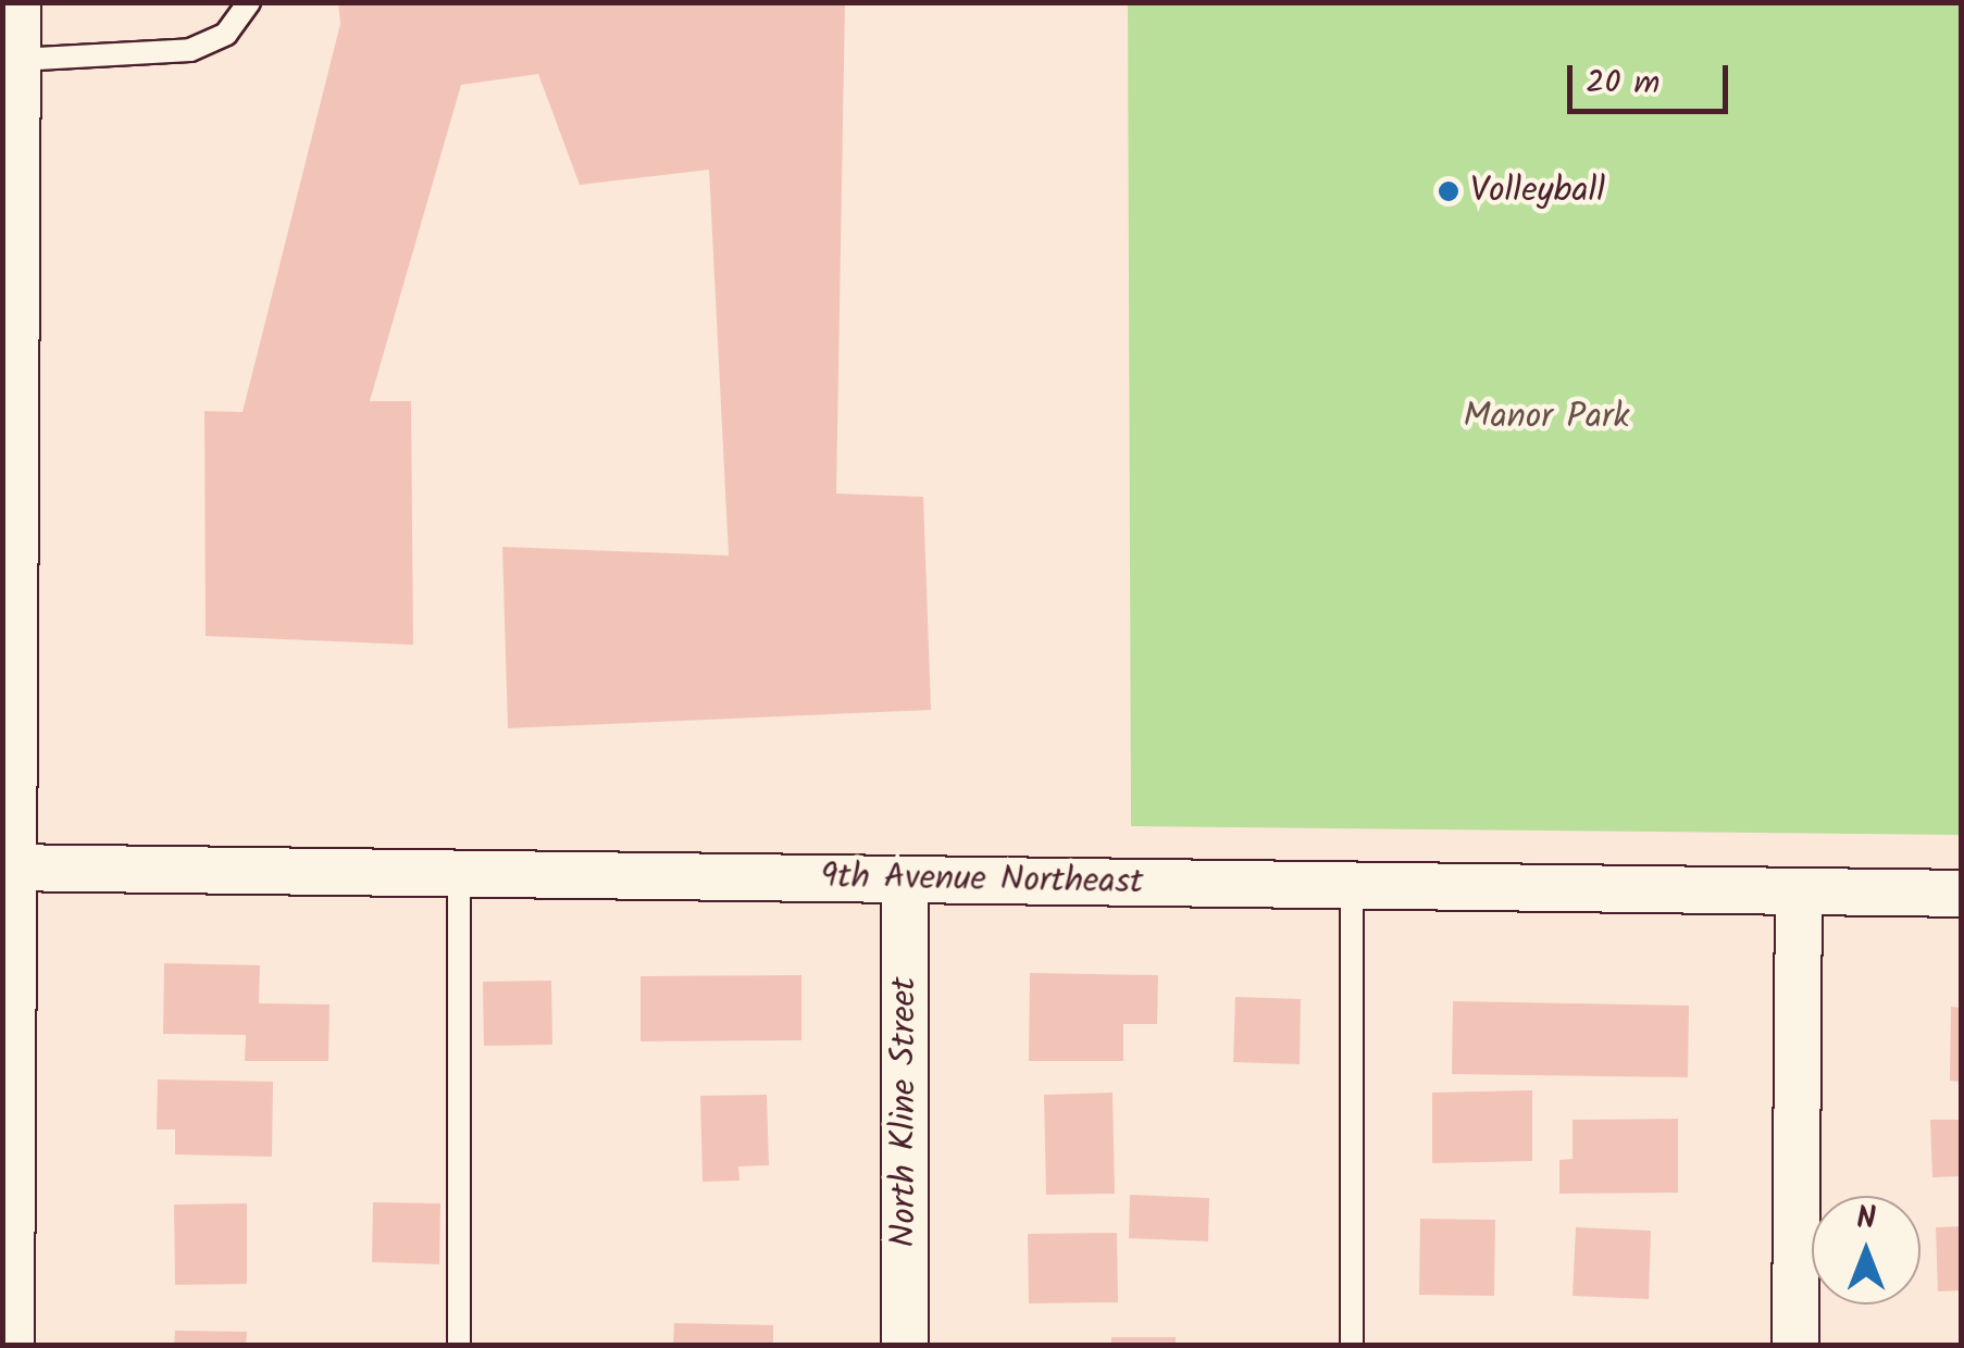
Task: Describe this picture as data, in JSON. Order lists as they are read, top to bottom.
{
  "streets": {
    "street": ["9th Avenue Northeast", "North Kline Street"]
  },
  "crossings": [
    ["9th Avenue Northeast", "North Kline Street"]
  ],
  "parks": ["Manor Park"],
  "places": ["Volleyball"],
  "scale_bar": "20 m",
  "north": "top"
}
